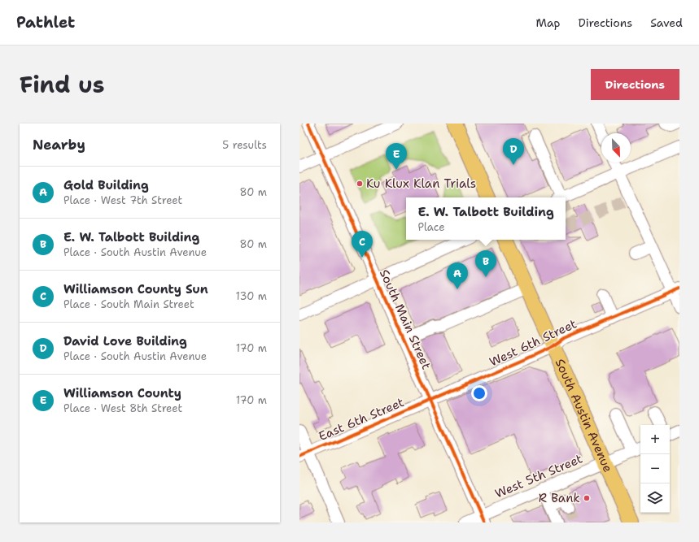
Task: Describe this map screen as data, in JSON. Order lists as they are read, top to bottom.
{
  "streets": {
    "main road": ["South Austin Avenue"],
    "street": [
      "South Main Street",
      "West 6th Street",
      "East 6th Street",
      "West 5th Street"
    ]
  },
  "crossings": [
    ["South Main Street", "West 6th Street"],
    ["South Main Street", "East 6th Street"],
    ["South Main Street", "West 5th Street"],
    ["West 6th Street", "South Austin Avenue"],
    ["West 6th Street", "East 6th Street"],
    ["South Austin Avenue", "West 5th Street"]
  ],
  "places": ["Ku Klux Klan Trials", "R Bank"],
  "north": "bottom right",
  "page": {
    "header": "Pathlet",
    "nav": ["Map", "Directions", "Saved"],
    "title": "Find us",
    "buttons": "Directions",
    "heading": ["Nearby", "5 results"],
    "pins": [
      "D",
      "E",
      "C",
      "B",
      "A"
    ],
    "list": [
      {
        "mark": "A",
        "name": "Gold Building",
        "note": "Place · West 7th Street",
        "value": "80 m"
      },
      {
        "mark": "B",
        "name": "E. W. Talbott Building",
        "note": "Place · South Austin Avenue",
        "value": "80 m"
      },
      {
        "mark": "C",
        "name": "Williamson County Sun",
        "note": "Place · South Main Street",
        "value": "130 m"
      },
      {
        "mark": "D",
        "name": "David Love Building",
        "note": "Place · South Austin Avenue",
        "value": "170 m"
      },
      {
        "mark": "E",
        "name": "Williamson County",
        "note": "Place · West 8th Street",
        "value": "170 m"
      }
    ],
    "popup": ["E. W. Talbott Building", "Place"],
    "map_buttons": ["+", "−"]
  }
}
